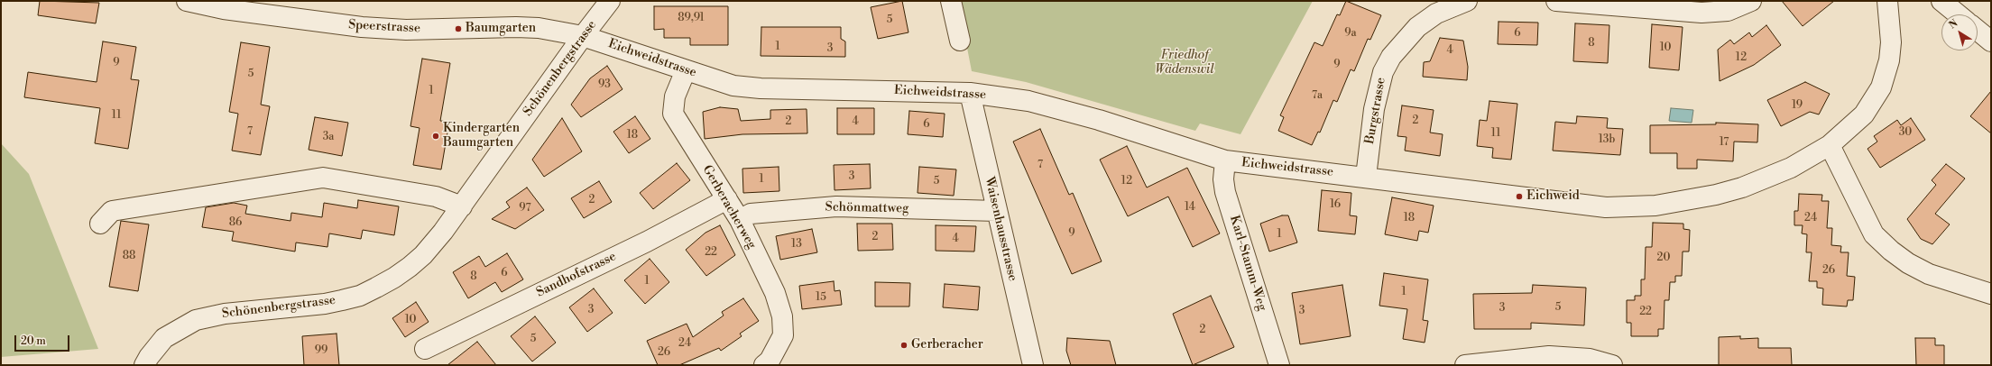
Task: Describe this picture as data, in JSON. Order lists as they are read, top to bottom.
{
  "streets": {
    "street": [
      "Speerstrasse",
      "Eichweidstrasse",
      "Schönenbergstrasse",
      "Burgstrasse",
      "Gerberacherweg",
      "Schönmattweg",
      "Waisenhausstrasse",
      "Karl-Stamm-Weg",
      "Sandhofstrasse"
    ]
  },
  "crossings": [
    ["Speerstrasse", "Eichweidstrasse"],
    ["Speerstrasse", "Schönenbergstrasse"],
    ["Eichweidstrasse", "Schönenbergstrasse"],
    ["Eichweidstrasse", "Burgstrasse"],
    ["Eichweidstrasse", "Gerberacherweg"],
    ["Eichweidstrasse", "Waisenhausstrasse"],
    ["Eichweidstrasse", "Karl-Stamm-Weg"],
    ["Gerberacherweg", "Schönmattweg"],
    ["Gerberacherweg", "Sandhofstrasse"],
    ["Schönmattweg", "Waisenhausstrasse"]
  ],
  "parks": ["Friedhof Wädenswil"],
  "places": [
    "Baumgarten",
    "Kindergarten Baumgarten",
    "Eichweid",
    "Gerberacher"
  ],
  "house_numbers": [
    "89,91",
    "5",
    "9a",
    "6",
    "8",
    "1",
    "10",
    "3",
    "4",
    "12",
    "9",
    "9",
    "5",
    "93",
    "1",
    "7a",
    "19",
    "11",
    "2",
    "2",
    "4",
    "6",
    "7",
    "30",
    "11",
    "18",
    "3a",
    "13b",
    "17",
    "7",
    "3",
    "1",
    "5",
    "12",
    "2",
    "16",
    "14",
    "97",
    "18",
    "24",
    "86",
    "9",
    "1",
    "2",
    "4",
    "13",
    "22",
    "88",
    "20",
    "26",
    "6",
    "8",
    "1",
    "1",
    "15",
    "5",
    "3",
    "3",
    "3",
    "22",
    "10",
    "2",
    "5",
    "24",
    "99",
    "26"
  ],
  "scale_bar": "20 m",
  "north": "top left"
}
